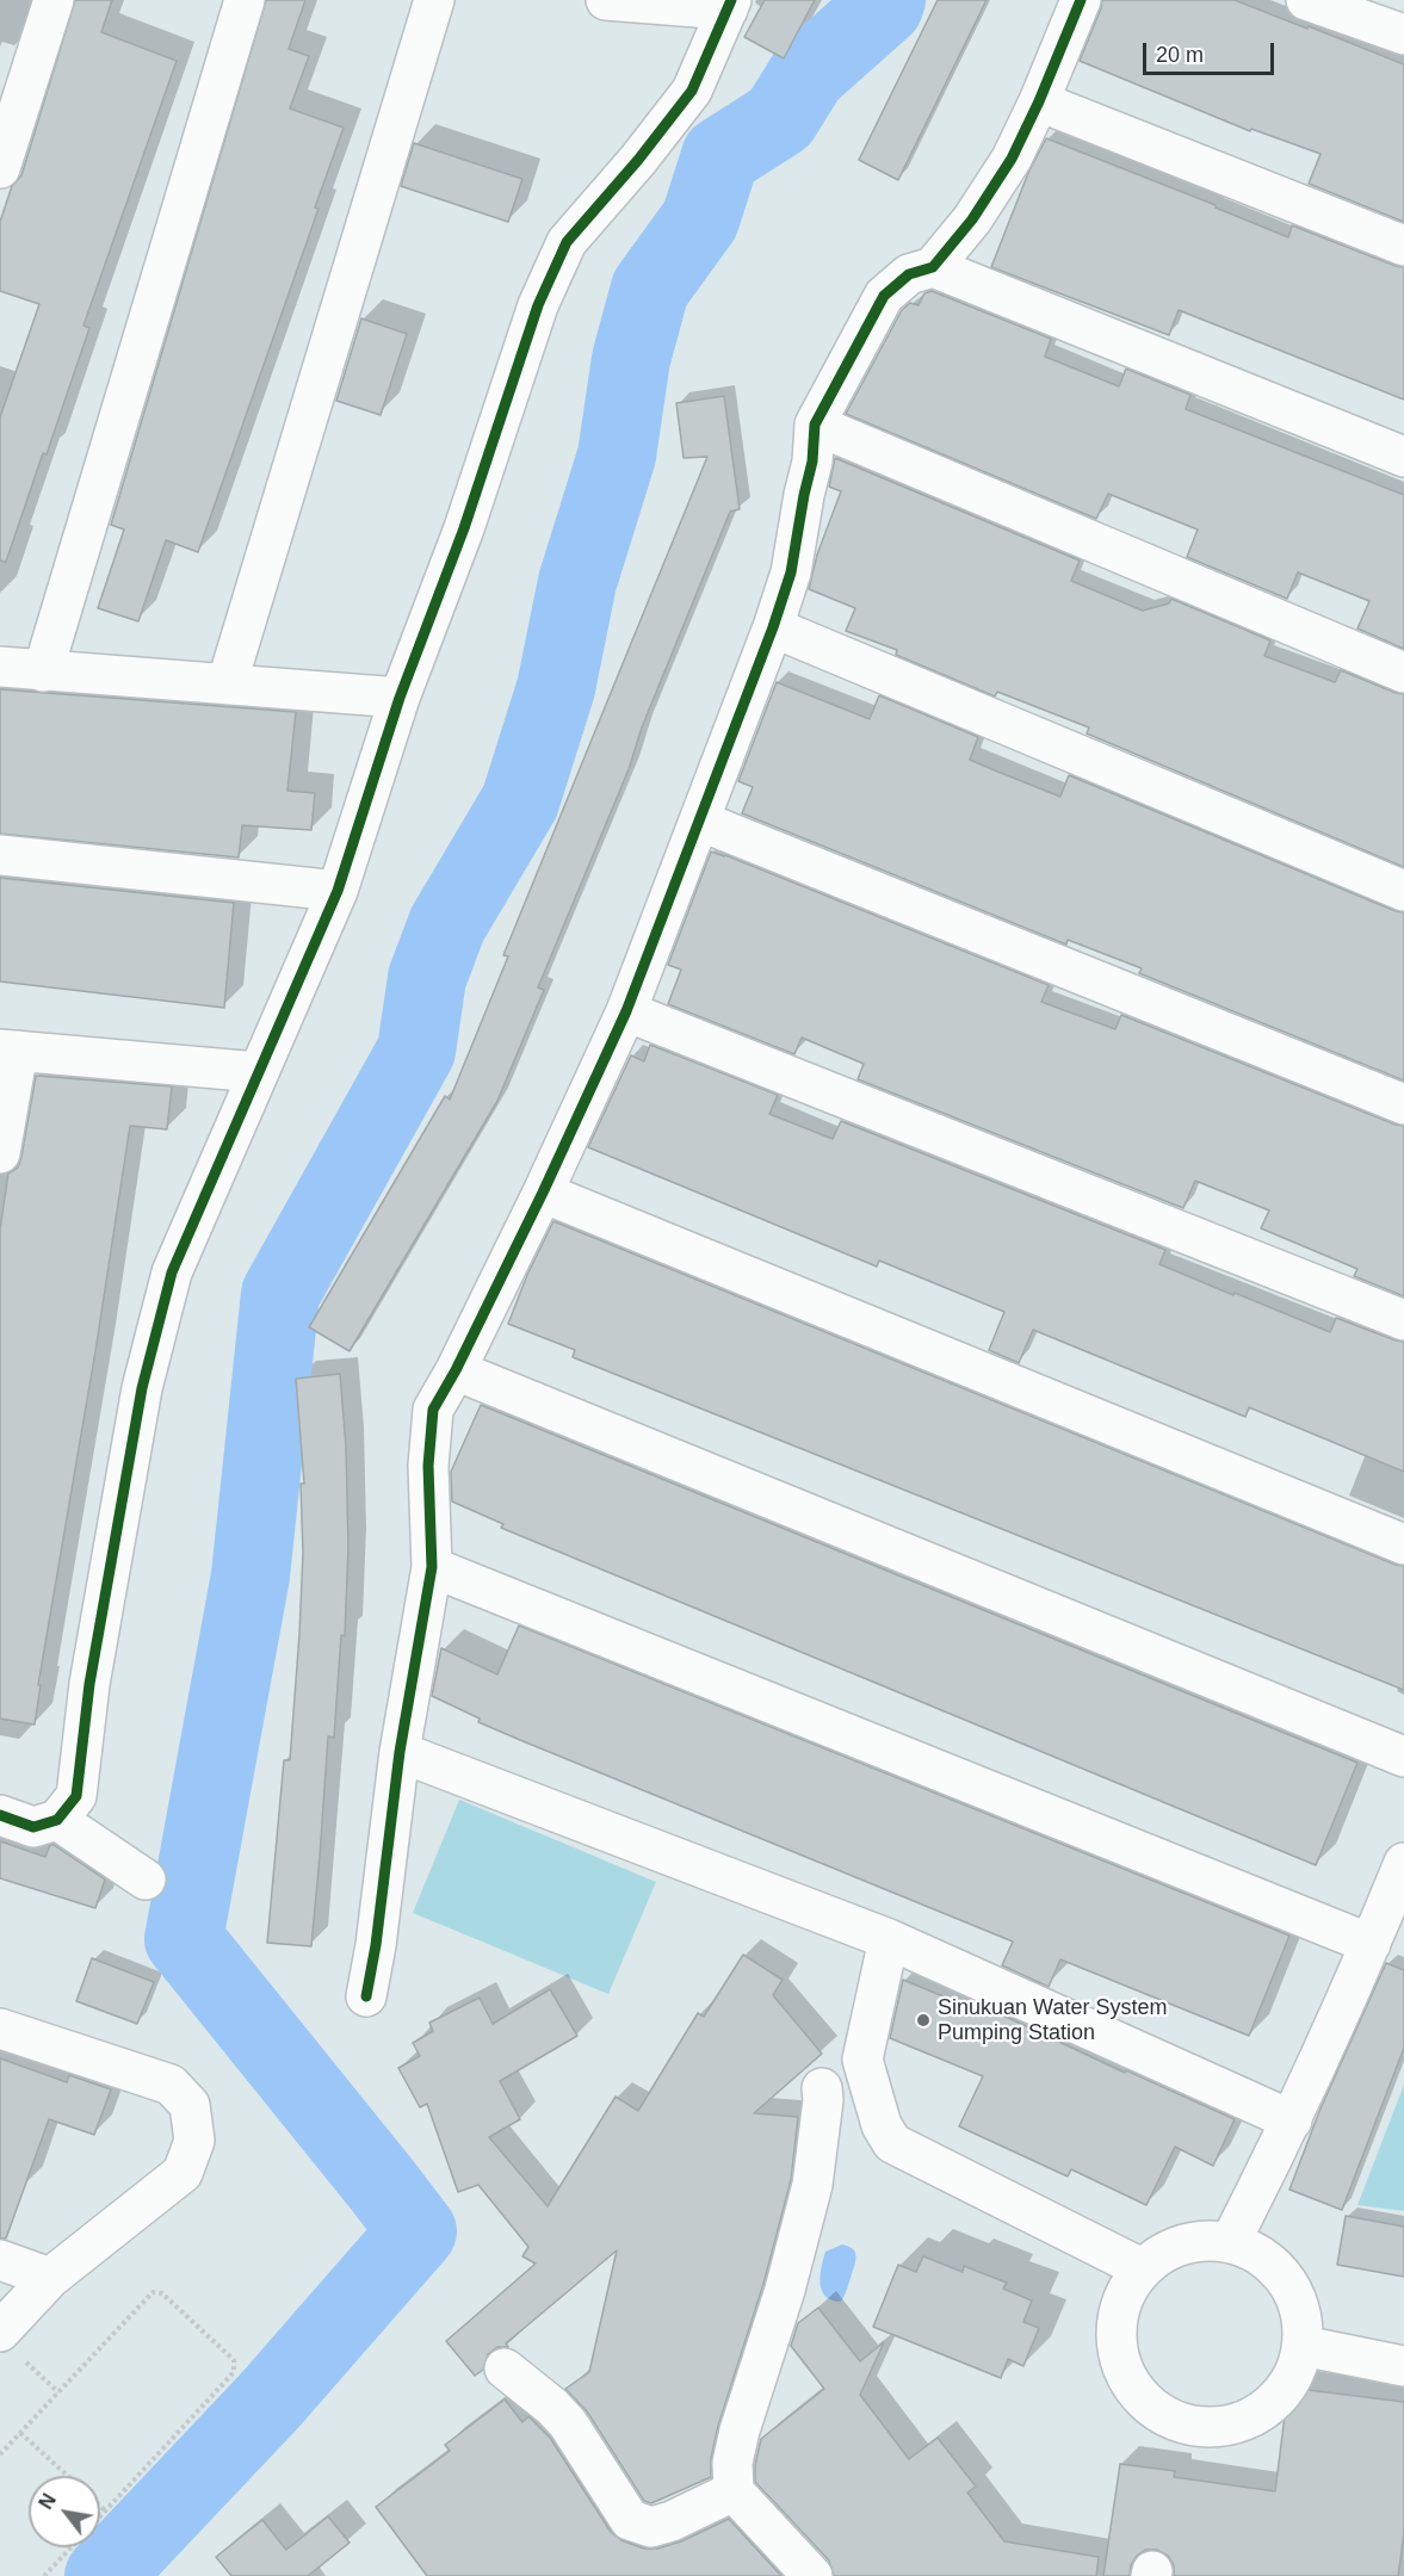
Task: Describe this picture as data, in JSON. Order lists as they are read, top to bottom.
{
  "places": ["Sinukuan Water System Pumping Station"],
  "scale_bar": "20 m",
  "north": "top left"
}
